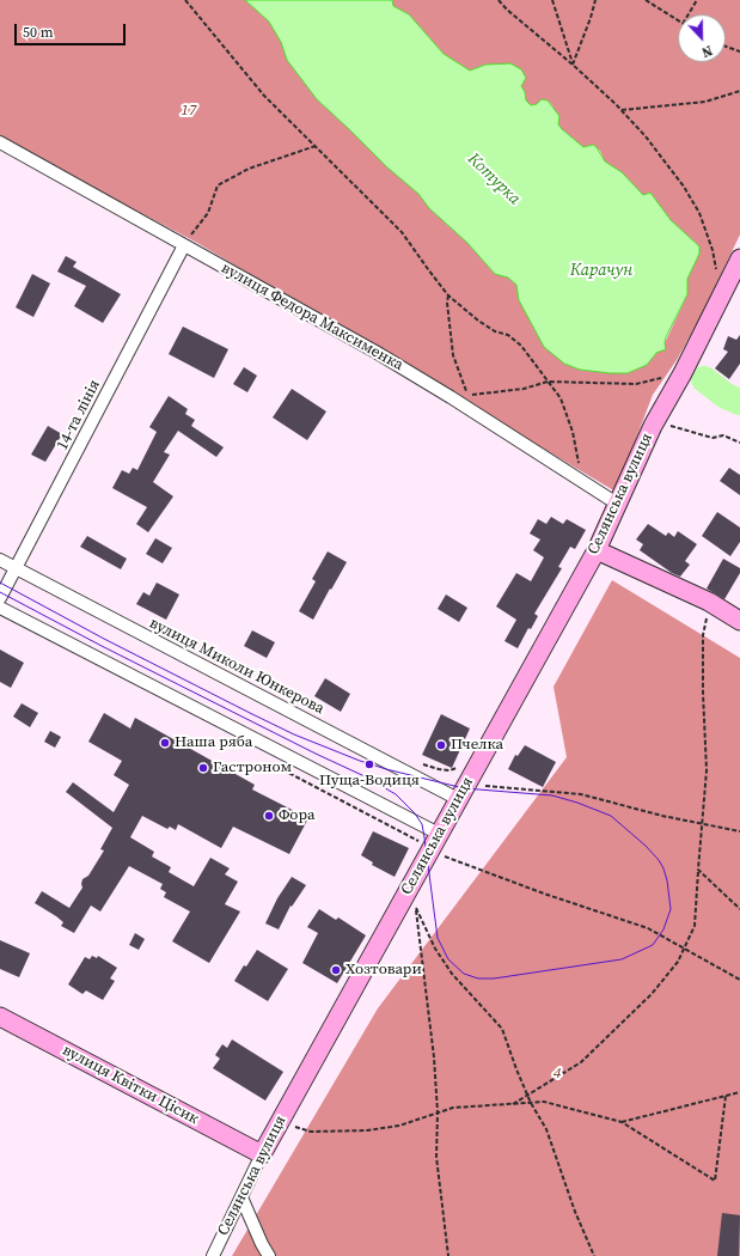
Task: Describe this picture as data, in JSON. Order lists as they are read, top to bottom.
{
  "streets": {
    "street": [
      "вулиця Федора Максименка",
      "14-та лінія",
      "Селянська вулиця",
      "вулиця Миколи Юнкерова",
      "вулиця Квітки Цісик"
    ]
  },
  "crossings": [
    ["вулиця Федора Максименка", "14-та лінія"],
    ["вулиця Федора Максименка", "Селянська вулиця"],
    ["14-та лінія", "вулиця Миколи Юнкерова"],
    ["Селянська вулиця", "вулиця Миколи Юнкерова"],
    ["Селянська вулиця", "вулиця Квітки Цісик"]
  ],
  "water": ["Котурка", "Карачун"],
  "parks": ["17", "4"],
  "places": [
    "Наша ряба",
    "Пчелка",
    "Пуща-Водиця",
    "Гастроном",
    "Фора",
    "Хозтовари"
  ],
  "scale_bar": "50 m",
  "north": "bottom"
}
